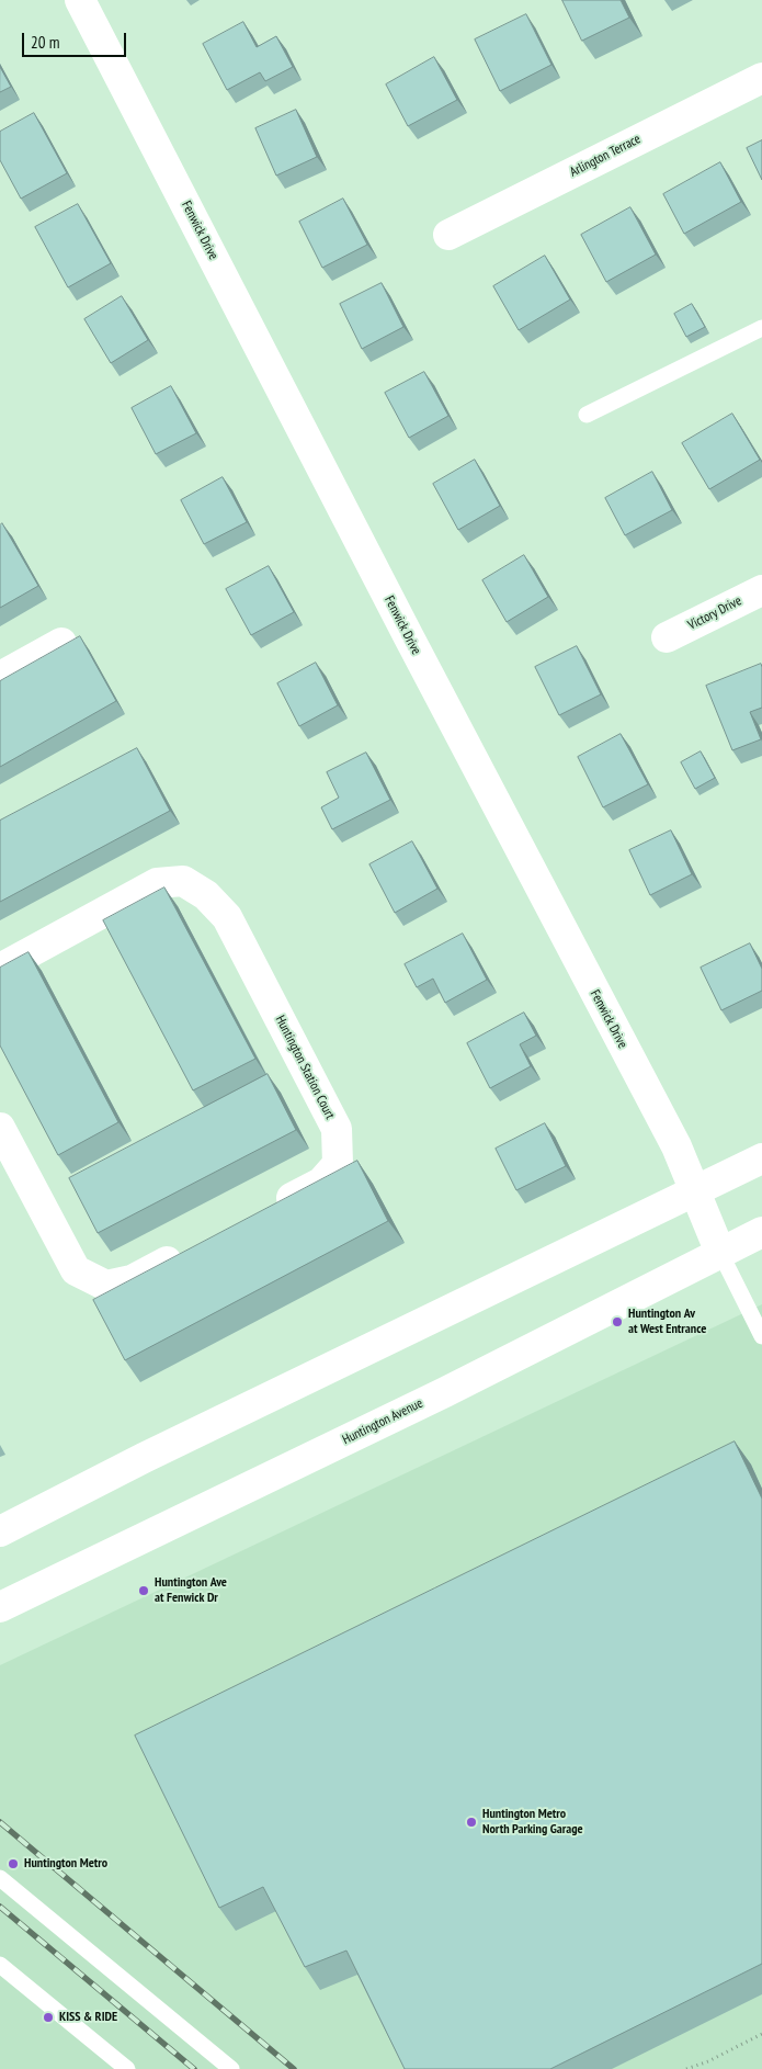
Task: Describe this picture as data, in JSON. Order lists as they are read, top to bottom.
{
  "streets": {
    "street": [
      "Arlington Terrace",
      "Fenwick Drive",
      "Victory Drive",
      "Huntington Station Court",
      "Huntington Avenue"
    ]
  },
  "crossings": [
    ["Fenwick Drive", "Huntington Avenue"]
  ],
  "places": [
    "Huntington Av at West Entrance",
    "Huntington Ave at Fenwick Dr",
    "Huntington Metro North Parking Garage",
    "Huntington Metro",
    "KISS & RIDE"
  ],
  "scale_bar": "20 m"
}
